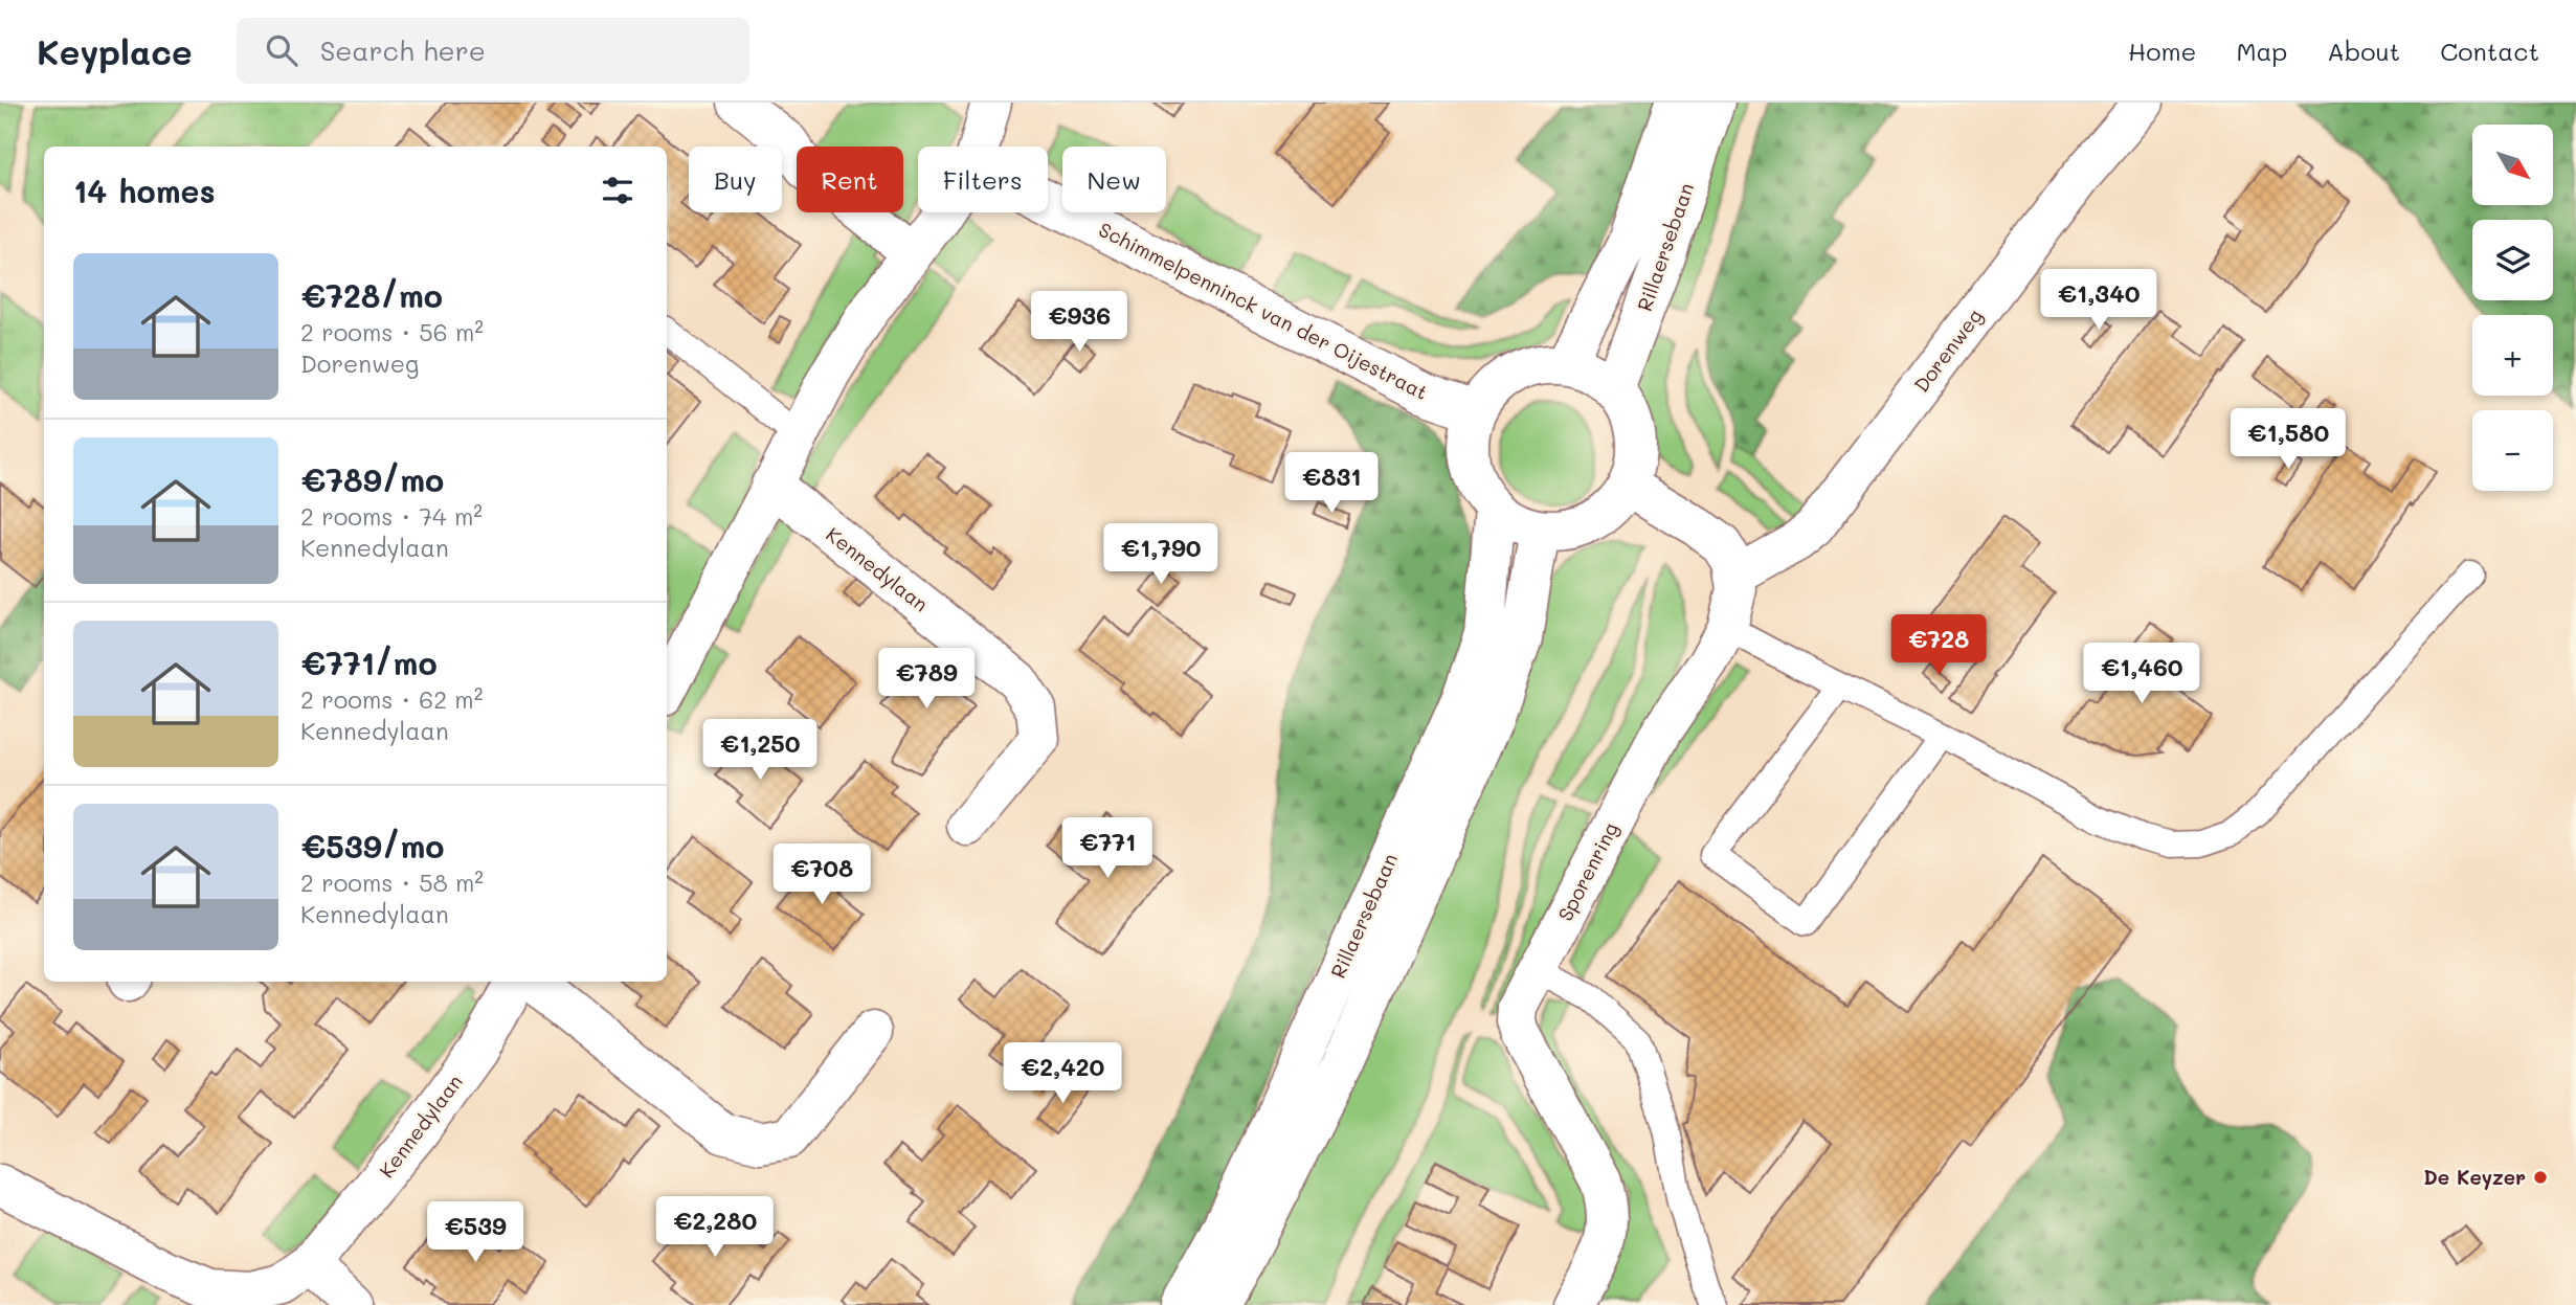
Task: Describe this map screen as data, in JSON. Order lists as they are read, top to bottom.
{
  "streets": {
    "street": [
      "Rillaersebaan",
      "Schimmelpenninck van der Oijestraat",
      "Dorenweg",
      "Kennedylaan",
      "Sporenring"
    ]
  },
  "crossings": [
    ["Rillaersebaan", "Schimmelpenninck van der Oijestraat"],
    ["Dorenweg", "Sporenring"]
  ],
  "places": ["De Keyzer"],
  "north": "bottom right",
  "page": {
    "header": "Keyplace",
    "search": "Search here",
    "nav": [
      "Home",
      "Map",
      "About",
      "Contact"
    ],
    "map_buttons": ["+", "−"],
    "chip": [
      "Buy",
      "Rent",
      "Filters",
      "New"
    ],
    "heading": "14 homes",
    "list": [
      {
        "name": "€728/mo",
        "note": "2 rooms · 56 m² · Dorenweg"
      },
      {
        "name": "€789/mo",
        "note": "2 rooms · 74 m² · Kennedylaan"
      },
      {
        "name": "€771/mo",
        "note": "2 rooms · 62 m² · Kennedylaan"
      },
      {
        "name": "€539/mo",
        "note": "2 rooms · 58 m² · Kennedylaan"
      }
    ],
    "price": [
      "€1,340",
      "€936",
      "€1,580",
      "€831",
      "€1,790",
      "€728",
      "€1,460",
      "€789",
      "€1,250",
      "€771",
      "€708",
      "€2,420",
      "€2,280",
      "€539"
    ]
  }
}
